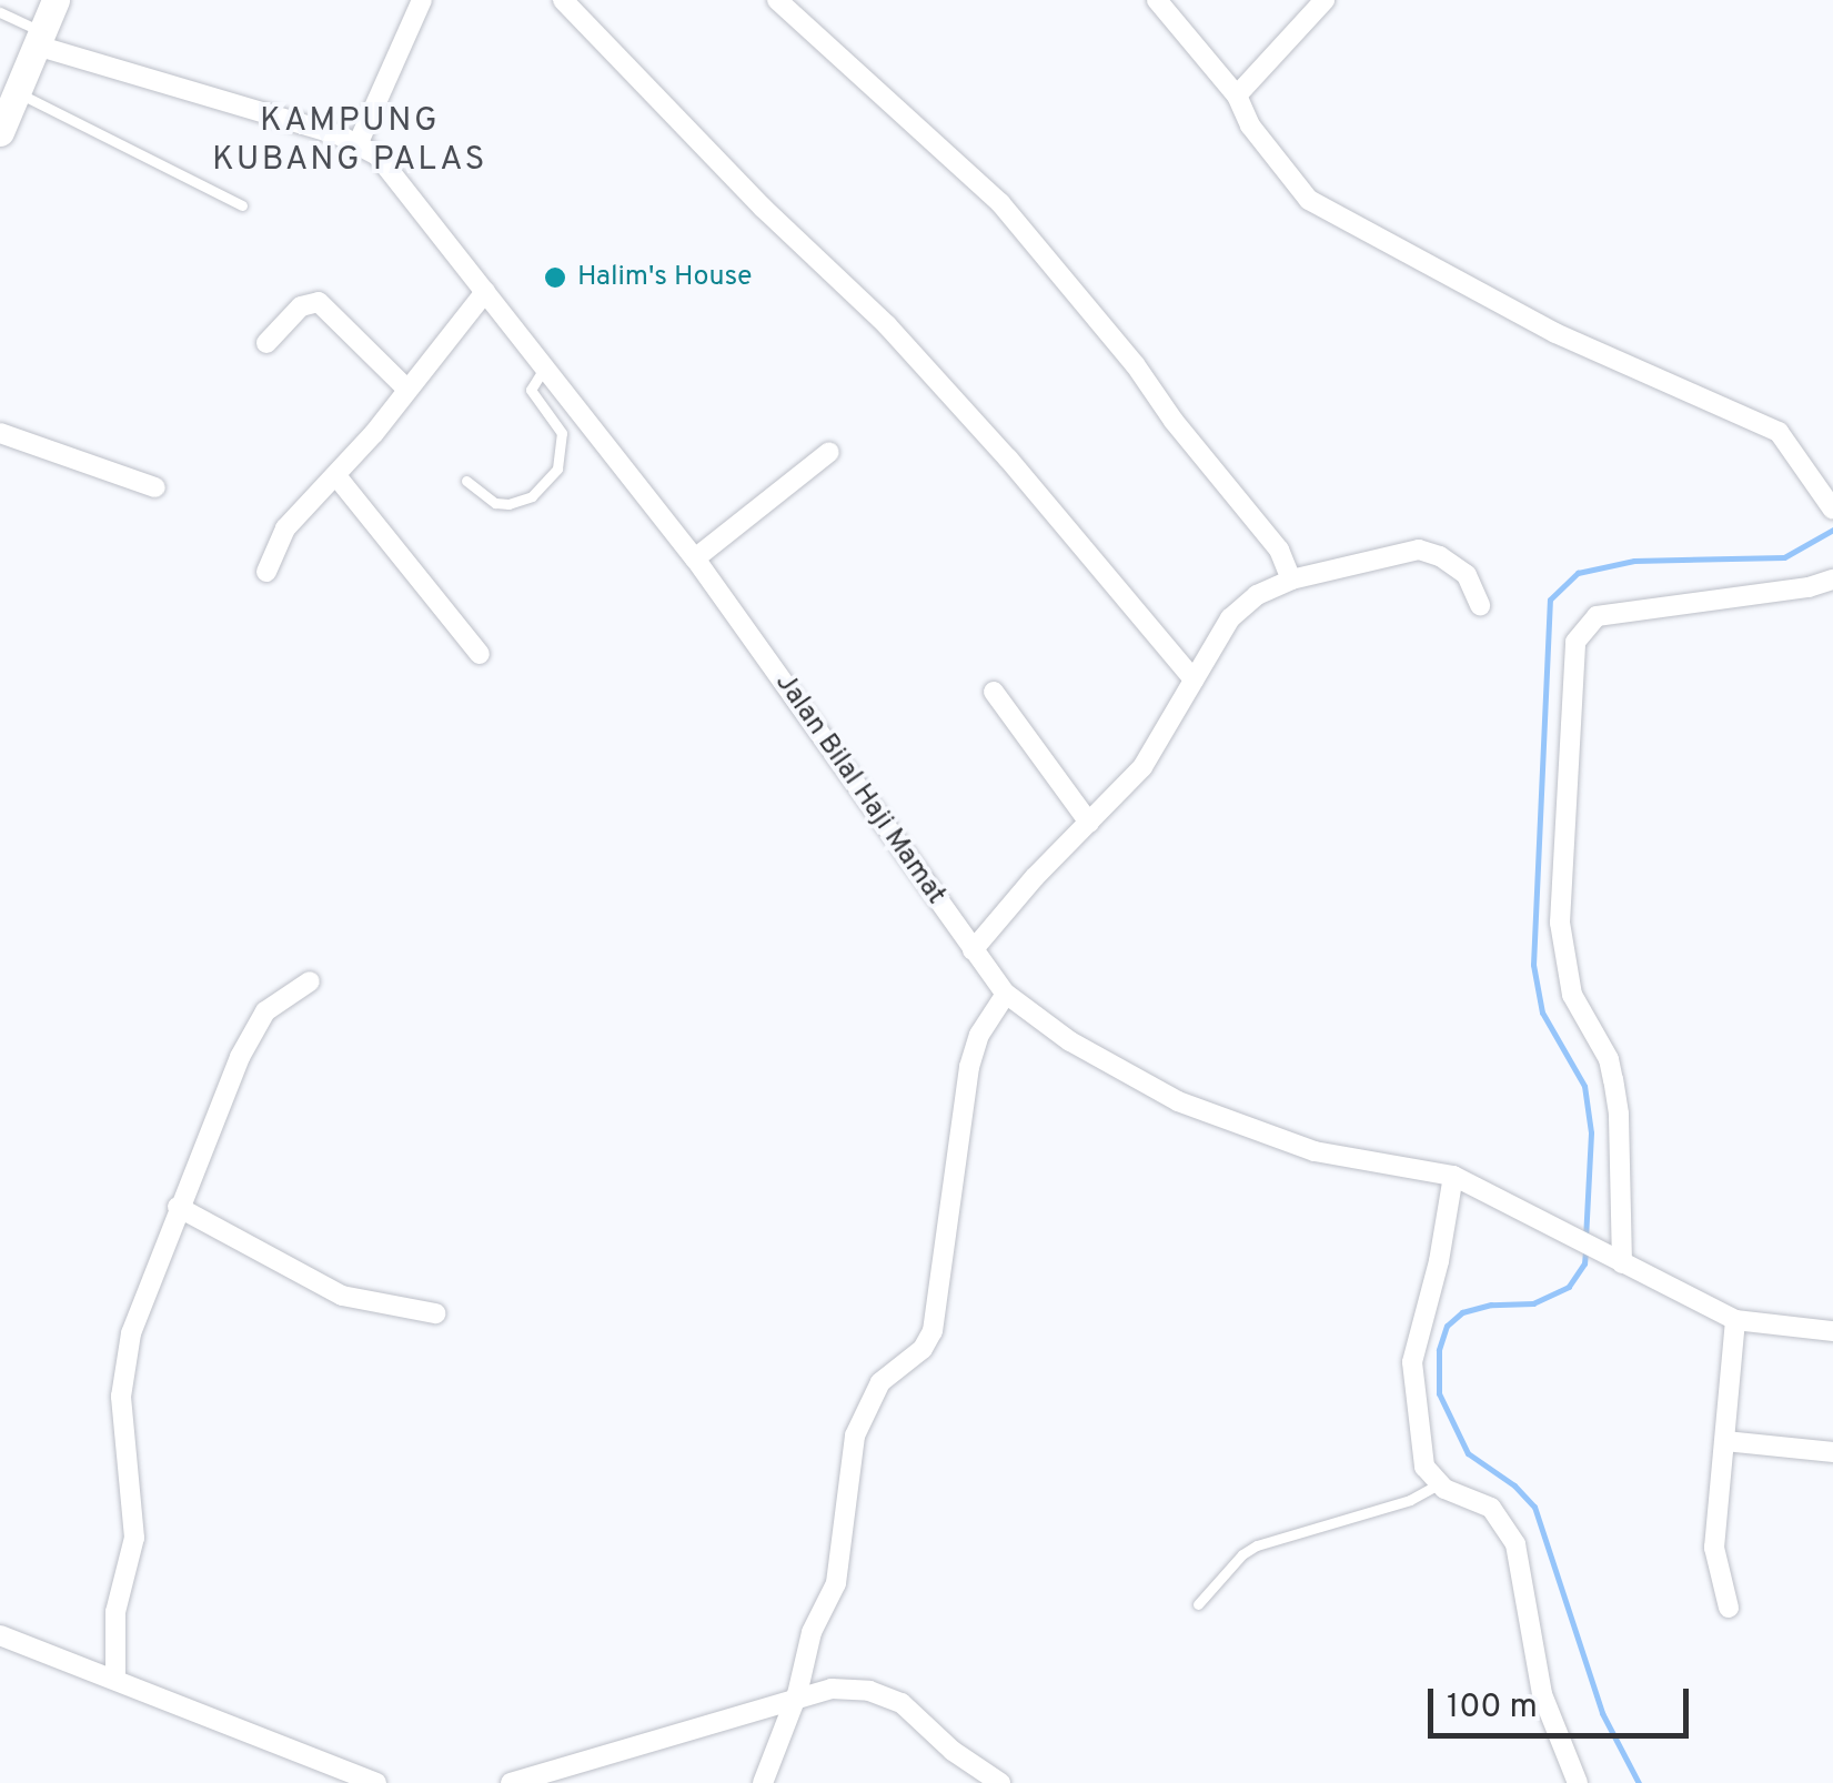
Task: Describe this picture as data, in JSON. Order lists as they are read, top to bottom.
{
  "streets": {
    "street": ["Jalan Bilal Haji Mamat"]
  },
  "districts": ["KAMPUNG KUBANG PALAS"],
  "places": ["Halim's House"],
  "scale_bar": "100 m"
}
